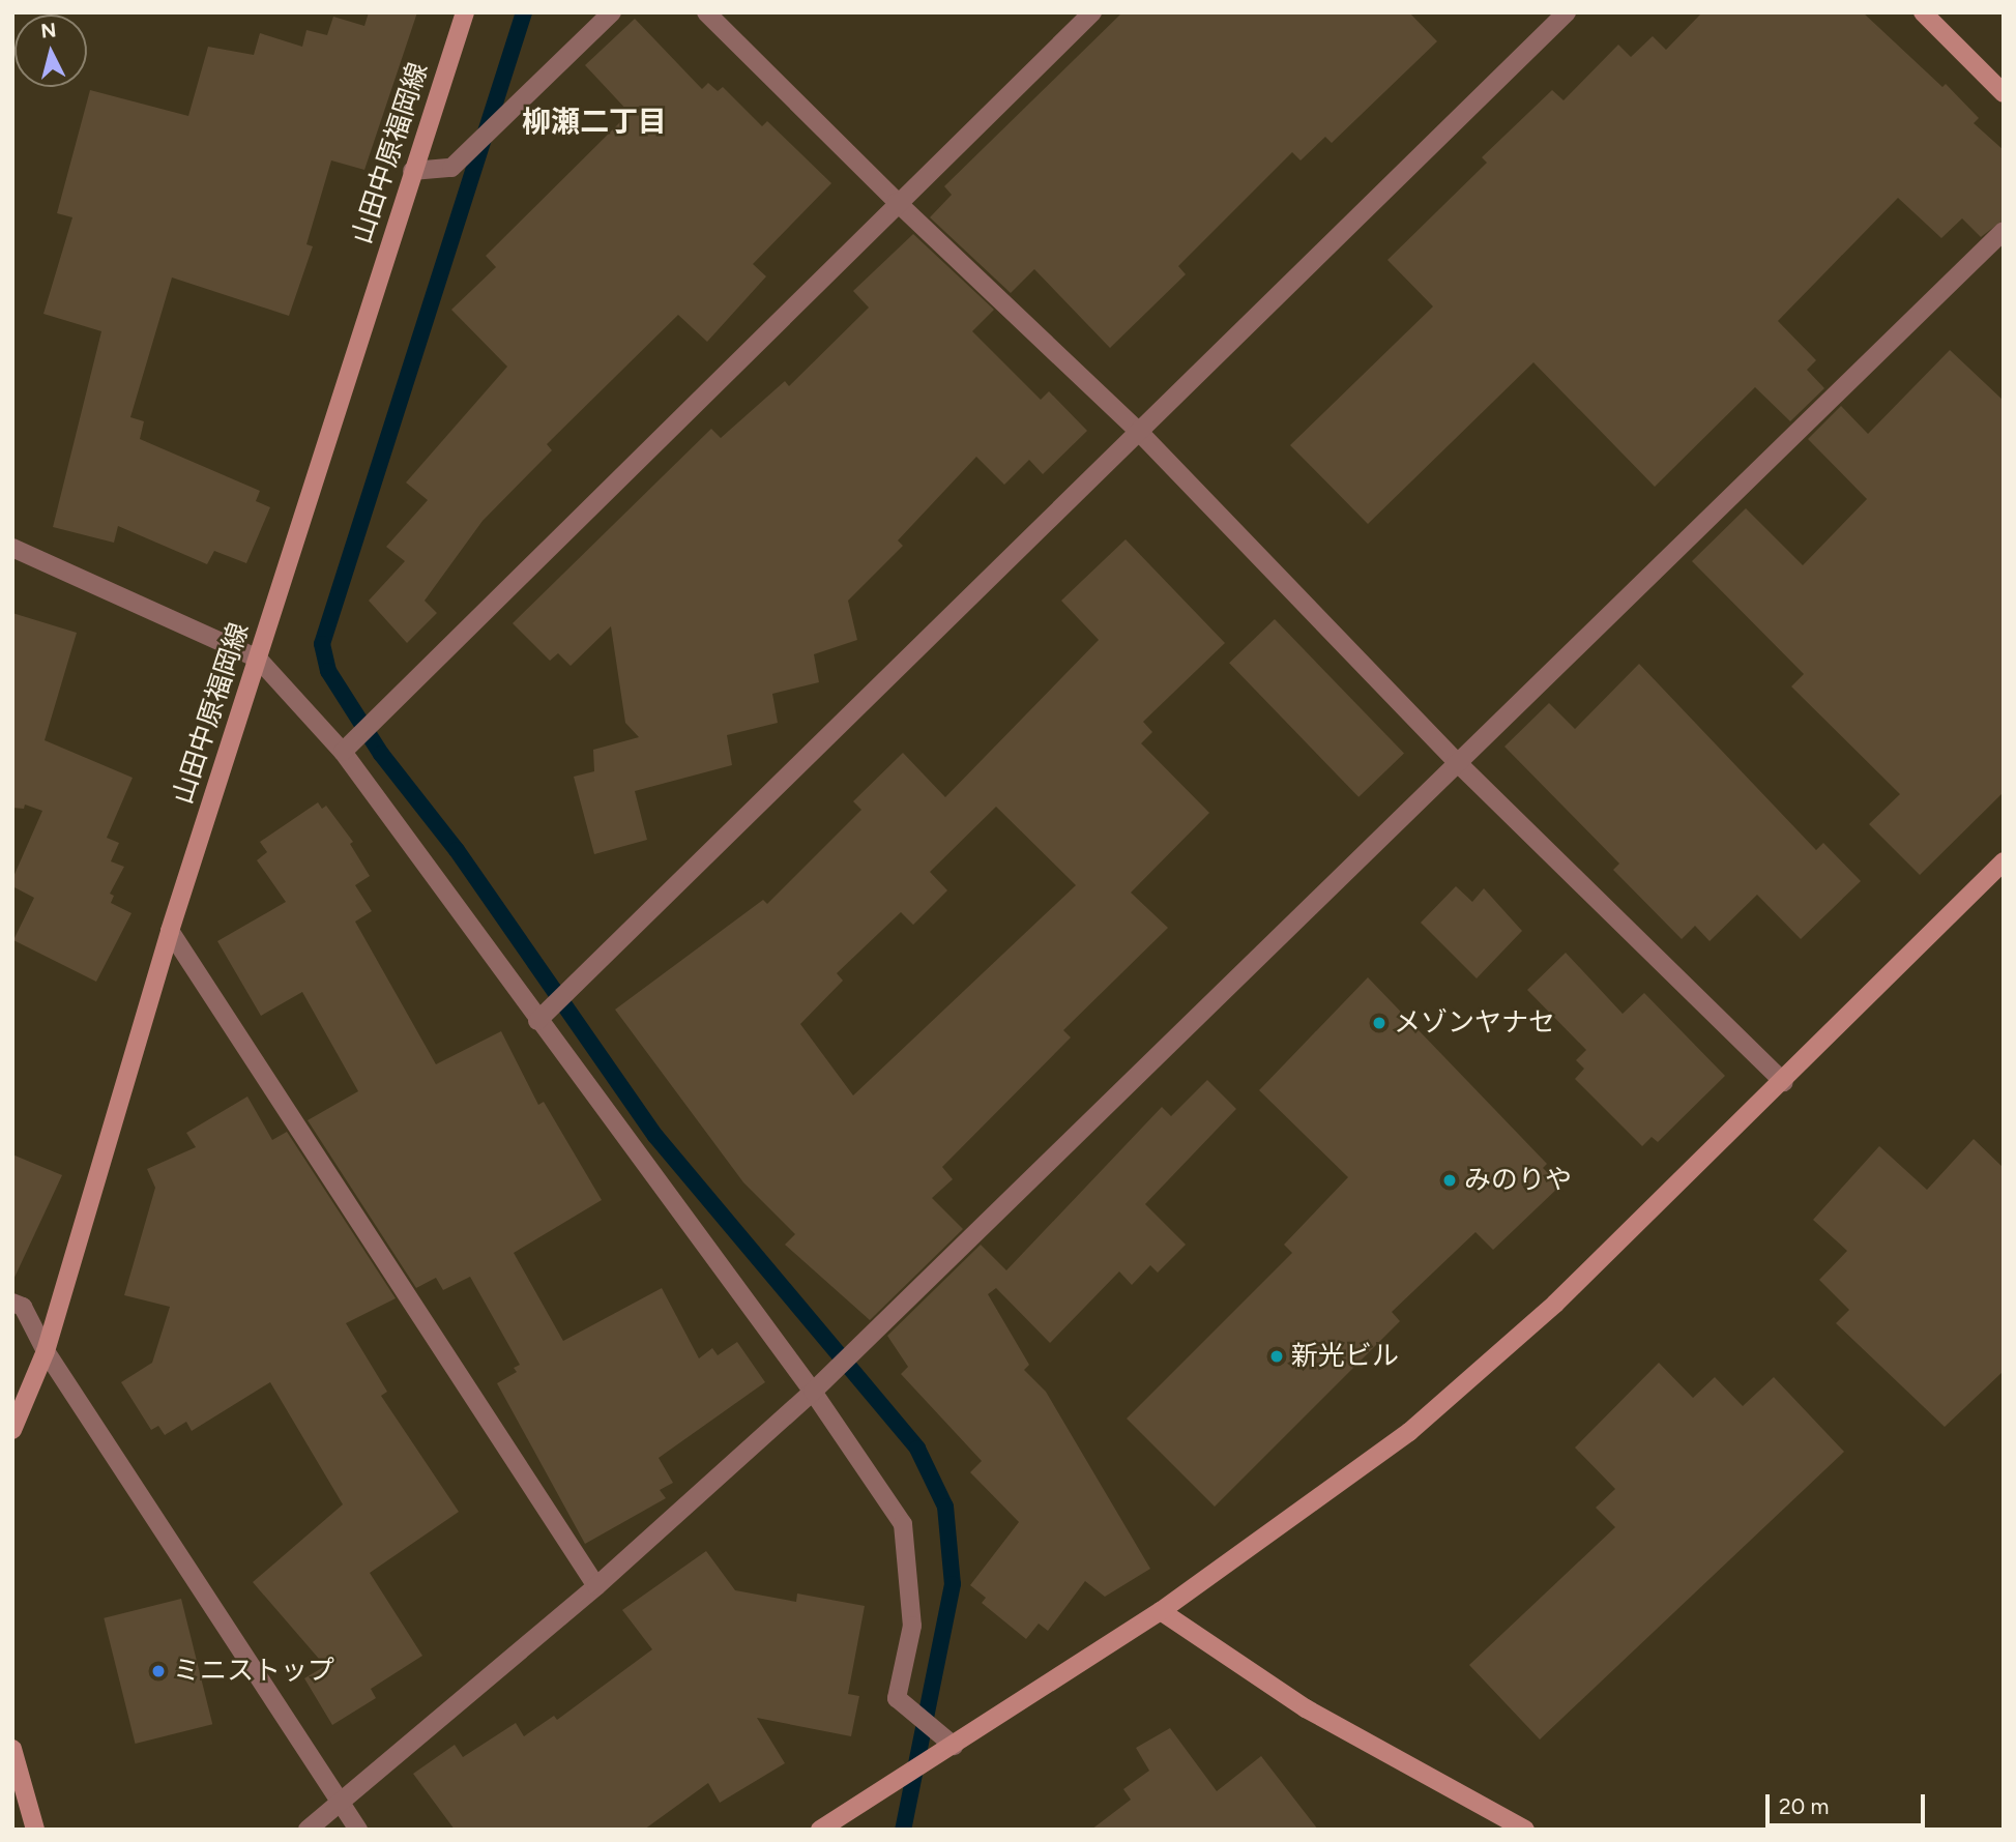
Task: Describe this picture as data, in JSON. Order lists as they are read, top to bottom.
{
  "streets": {
    "street": ["山田中原福岡線"]
  },
  "districts": ["柳瀬二丁目"],
  "places": [
    "メゾンヤナセ",
    "みのりや",
    "新光ビル",
    "ミニストップ"
  ],
  "scale_bar": "20 m",
  "north": "top"
}
